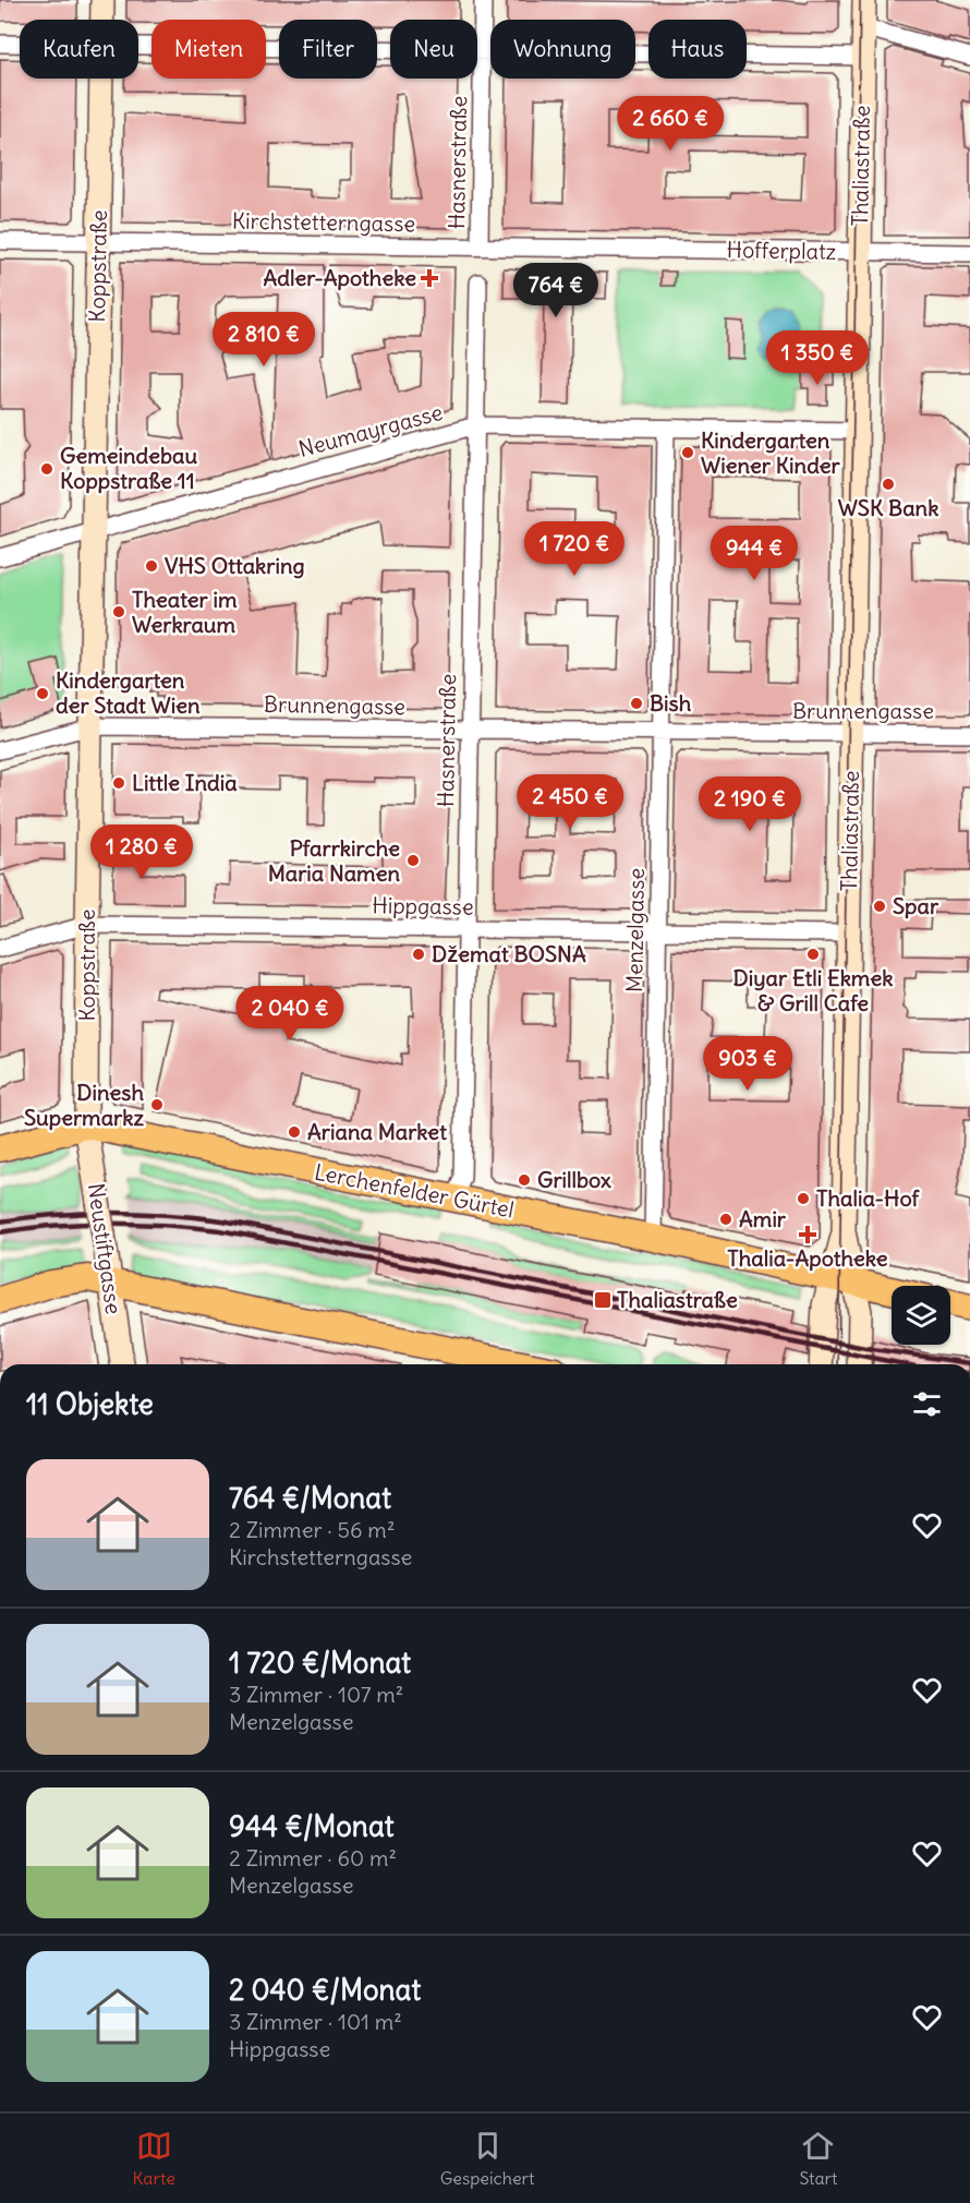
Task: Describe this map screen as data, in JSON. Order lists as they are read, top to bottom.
{
  "streets": {
    "main road": [
      "Thaliastraße",
      "Hofferplatz",
      "Koppstraße",
      "Lerchenfelder Gürtel",
      "Neustiftgasse"
    ],
    "street": [
      "Hasnerstraße",
      "Kirchstetterngasse",
      "Neumayrgasse",
      "Brunnengasse",
      "Hippgasse",
      "Menzelgasse"
    ]
  },
  "crossings": [
    ["Hasnerstraße", "Kirchstetterngasse"],
    ["Hasnerstraße", "Neumayrgasse"],
    ["Hasnerstraße", "Brunnengasse"],
    ["Hasnerstraße", "Hippgasse"],
    ["Hasnerstraße", "Lerchenfelder Gürtel"],
    ["Thaliastraße", "Hofferplatz"],
    ["Thaliastraße", "Brunnengasse"],
    ["Thaliastraße", "Hippgasse"],
    ["Thaliastraße", "Lerchenfelder Gürtel"],
    ["Kirchstetterngasse", "Hofferplatz"],
    ["Kirchstetterngasse", "Koppstraße"],
    ["Koppstraße", "Neumayrgasse"],
    ["Koppstraße", "Brunnengasse"],
    ["Koppstraße", "Hippgasse"],
    ["Koppstraße", "Lerchenfelder Gürtel"],
    ["Koppstraße", "Neustiftgasse"],
    ["Neumayrgasse", "Menzelgasse"],
    ["Brunnengasse", "Menzelgasse"],
    ["Hippgasse", "Menzelgasse"],
    ["Menzelgasse", "Lerchenfelder Gürtel"],
    ["Lerchenfelder Gürtel", "Neustiftgasse"]
  ],
  "places": {
    "health": ["Adler-Apotheke", "Thalia-Apotheke"],
    "other": [
      "Kindergarten Wiener Kinder",
      "Gemeindebau Koppstraße 11",
      "WSK Bank",
      "VHS Ottakring",
      "Theater im Werkraum",
      "Kindergarten der Stadt Wien",
      "Bish",
      "Little India",
      "Pfarrkirche Maria Namen",
      "Spar",
      "Džemat BOSNA",
      "Diyar Etli Ekmek & Grill Cafe",
      "Dinesh Supermarkz",
      "Ariana Market",
      "Grillbox",
      "Thalia-Hof",
      "Amir"
    ],
    "transit": ["Thaliastraße"]
  },
  "page": {
    "chip": [
      "Kaufen",
      "Mieten",
      "Filter",
      "Neu",
      "Wohnung",
      "Haus"
    ],
    "price": [
      "2 660 €",
      "764 €",
      "2 810 €",
      "1 350 €",
      "1 720 €",
      "944 €",
      "2 450 €",
      "2 190 €",
      "1 280 €",
      "2 040 €",
      "903 €"
    ],
    "heading": "11 Objekte",
    "list": [
      {
        "name": "764 €/Monat",
        "note": "2 Zimmer · 56 m² · Kirchstetterngasse"
      },
      {
        "name": "1 720 €/Monat",
        "note": "3 Zimmer · 107 m² · Menzelgasse"
      },
      {
        "name": "944 €/Monat",
        "note": "2 Zimmer · 60 m² · Menzelgasse"
      },
      {
        "name": "2 040 €/Monat",
        "note": "3 Zimmer · 101 m² · Hippgasse"
      }
    ],
    "tabs": ["Karte", "Gespeichert", "Start"]
  }
}
